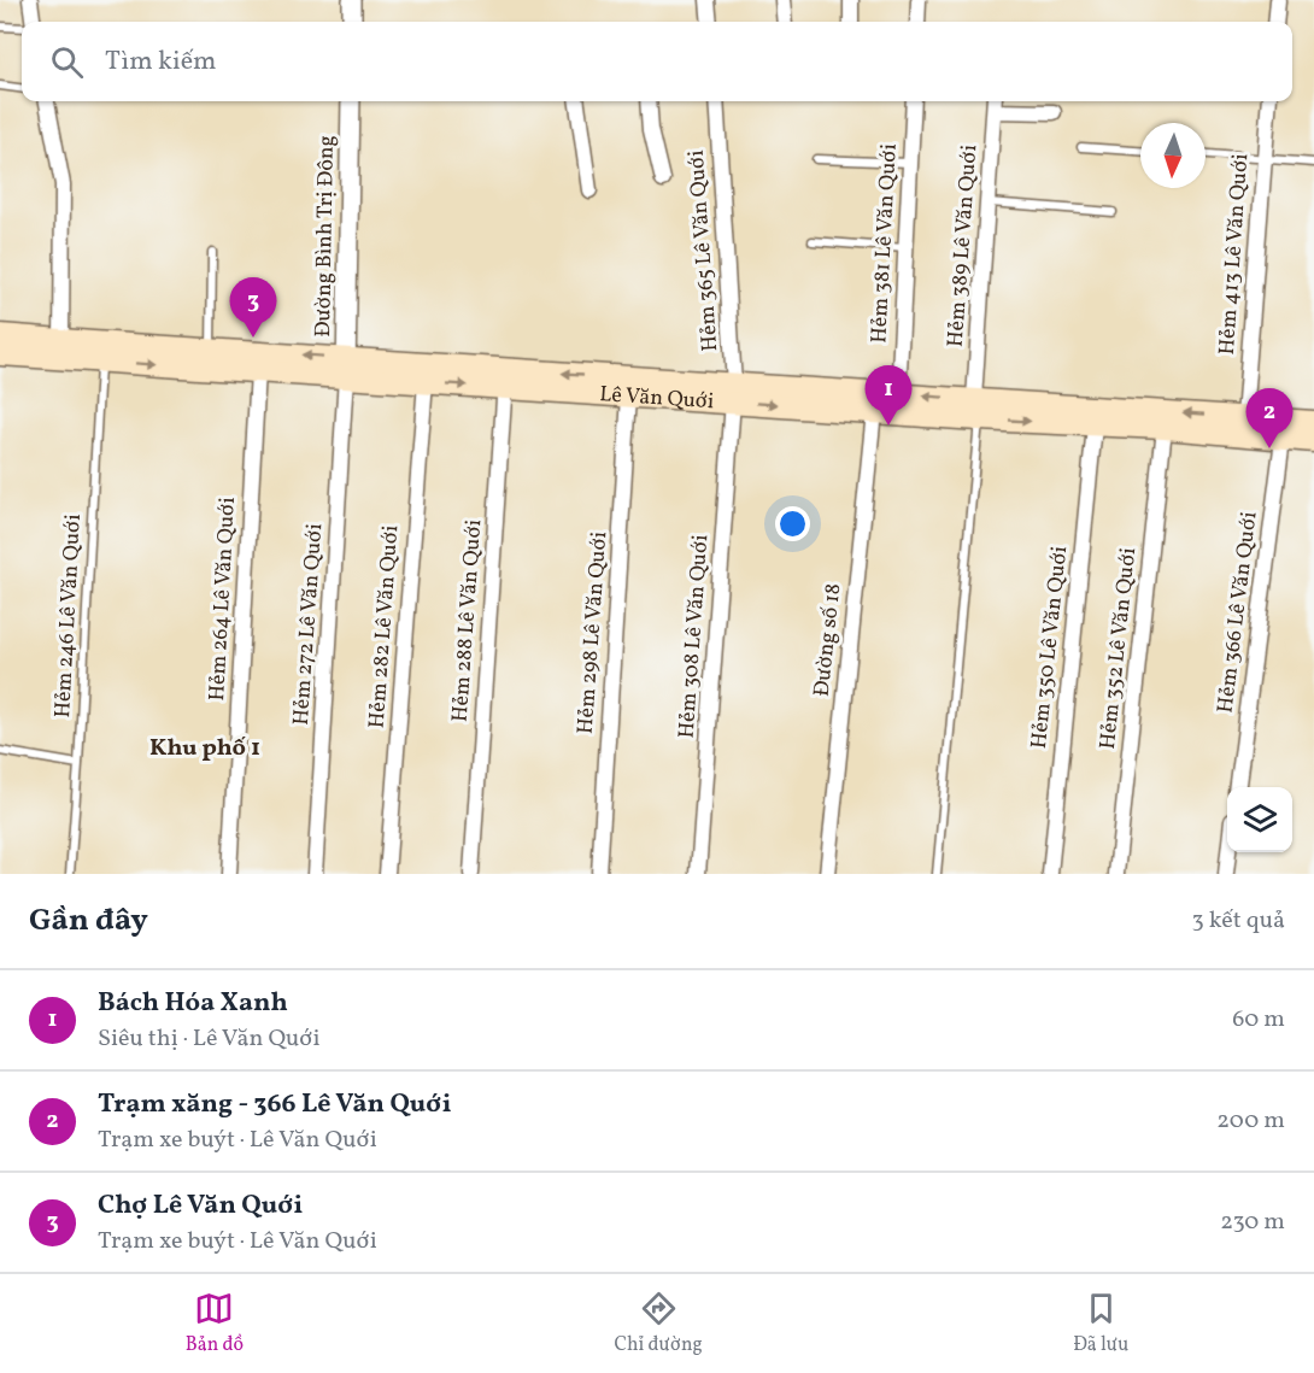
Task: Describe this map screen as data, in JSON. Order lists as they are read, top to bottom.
{
  "streets": {
    "main road": ["Lê Văn Quới"],
    "street": [
      "Đường Bình Trị Đông",
      "Hẻm 381 Lê Văn Quới",
      "Hẻm 389 Lê Văn Quới",
      "Hẻm 365 Lê Văn Quới",
      "Hẻm 413 Lê Văn Quới",
      "Hẻm 264 Lê Văn Quới",
      "Hẻm 366 Lê Văn Quới",
      "Hẻm 288 Lê Văn Quới",
      "Hẻm 272 Lê Văn Quới",
      "Hẻm 282 Lê Văn Quới",
      "Hẻm 298 Lê Văn Quới",
      "Hẻm 308 Lê Văn Quới",
      "Đường số 18",
      "Hẻm 350 Lê Văn Quới",
      "Hẻm 352 Lê Văn Quới"
    ],
    "lane": ["Hẻm 246 Lê Văn Quới"]
  },
  "crossings": [
    ["Đường Bình Trị Đông", "Lê Văn Quới"],
    ["Đường Bình Trị Đông", "Hẻm 272 Lê Văn Quới"],
    ["Hẻm 381 Lê Văn Quới", "Lê Văn Quới"],
    ["Hẻm 389 Lê Văn Quới", "Lê Văn Quới"],
    ["Hẻm 365 Lê Văn Quới", "Lê Văn Quới"],
    ["Hẻm 365 Lê Văn Quới", "Hẻm 308 Lê Văn Quới"],
    ["Hẻm 413 Lê Văn Quới", "Lê Văn Quới"],
    ["Lê Văn Quới", "Hẻm 264 Lê Văn Quới"],
    ["Lê Văn Quới", "Hẻm 366 Lê Văn Quới"],
    ["Lê Văn Quới", "Hẻm 246 Lê Văn Quới"],
    ["Lê Văn Quới", "Hẻm 288 Lê Văn Quới"],
    ["Lê Văn Quới", "Hẻm 272 Lê Văn Quới"],
    ["Lê Văn Quới", "Hẻm 282 Lê Văn Quới"],
    ["Lê Văn Quới", "Hẻm 298 Lê Văn Quới"],
    ["Lê Văn Quới", "Hẻm 308 Lê Văn Quới"],
    ["Lê Văn Quới", "Đường số 18"],
    ["Lê Văn Quới", "Hẻm 350 Lê Văn Quới"],
    ["Lê Văn Quới", "Hẻm 352 Lê Văn Quới"]
  ],
  "districts": ["Khu phố 1"],
  "north": "bottom",
  "page": {
    "search": "Tìm kiếm",
    "pins": ["3", "1", "2"],
    "heading": ["Gần đây", "3 kết quả"],
    "list": [
      {
        "mark": "1",
        "name": "Bách Hóa Xanh",
        "note": "Siêu thị · Lê Văn Quới",
        "value": "60 m"
      },
      {
        "mark": "2",
        "name": "Trạm xăng - 366 Lê Văn Quới",
        "note": "Trạm xe buýt · Lê Văn Quới",
        "value": "200 m"
      },
      {
        "mark": "3",
        "name": "Chợ Lê Văn Quới",
        "note": "Trạm xe buýt · Lê Văn Quới",
        "value": "230 m"
      }
    ],
    "nav": ["Bản đồ", "Chỉ đường", "Đã lưu"]
  }
}
